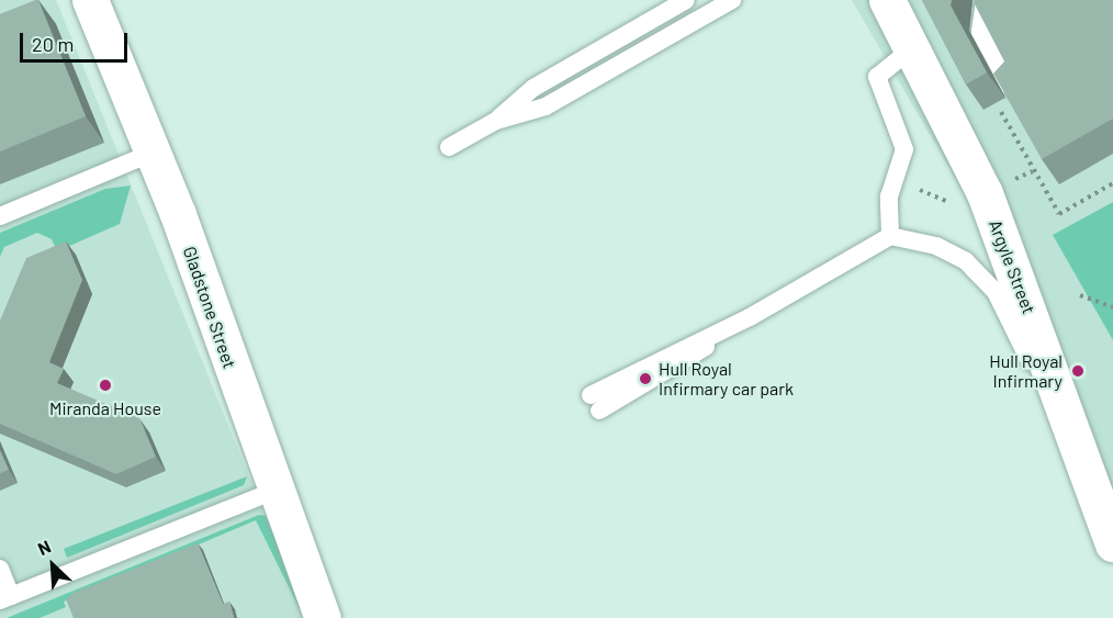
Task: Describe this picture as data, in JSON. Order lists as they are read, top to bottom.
{
  "streets": {
    "street": ["Argyle Street", "Gladstone Street"]
  },
  "places": ["Hull Royal Infirmary", "Hull Royal Infirmary car park", "Miranda House"],
  "scale_bar": "20 m",
  "north": "top left"
}
